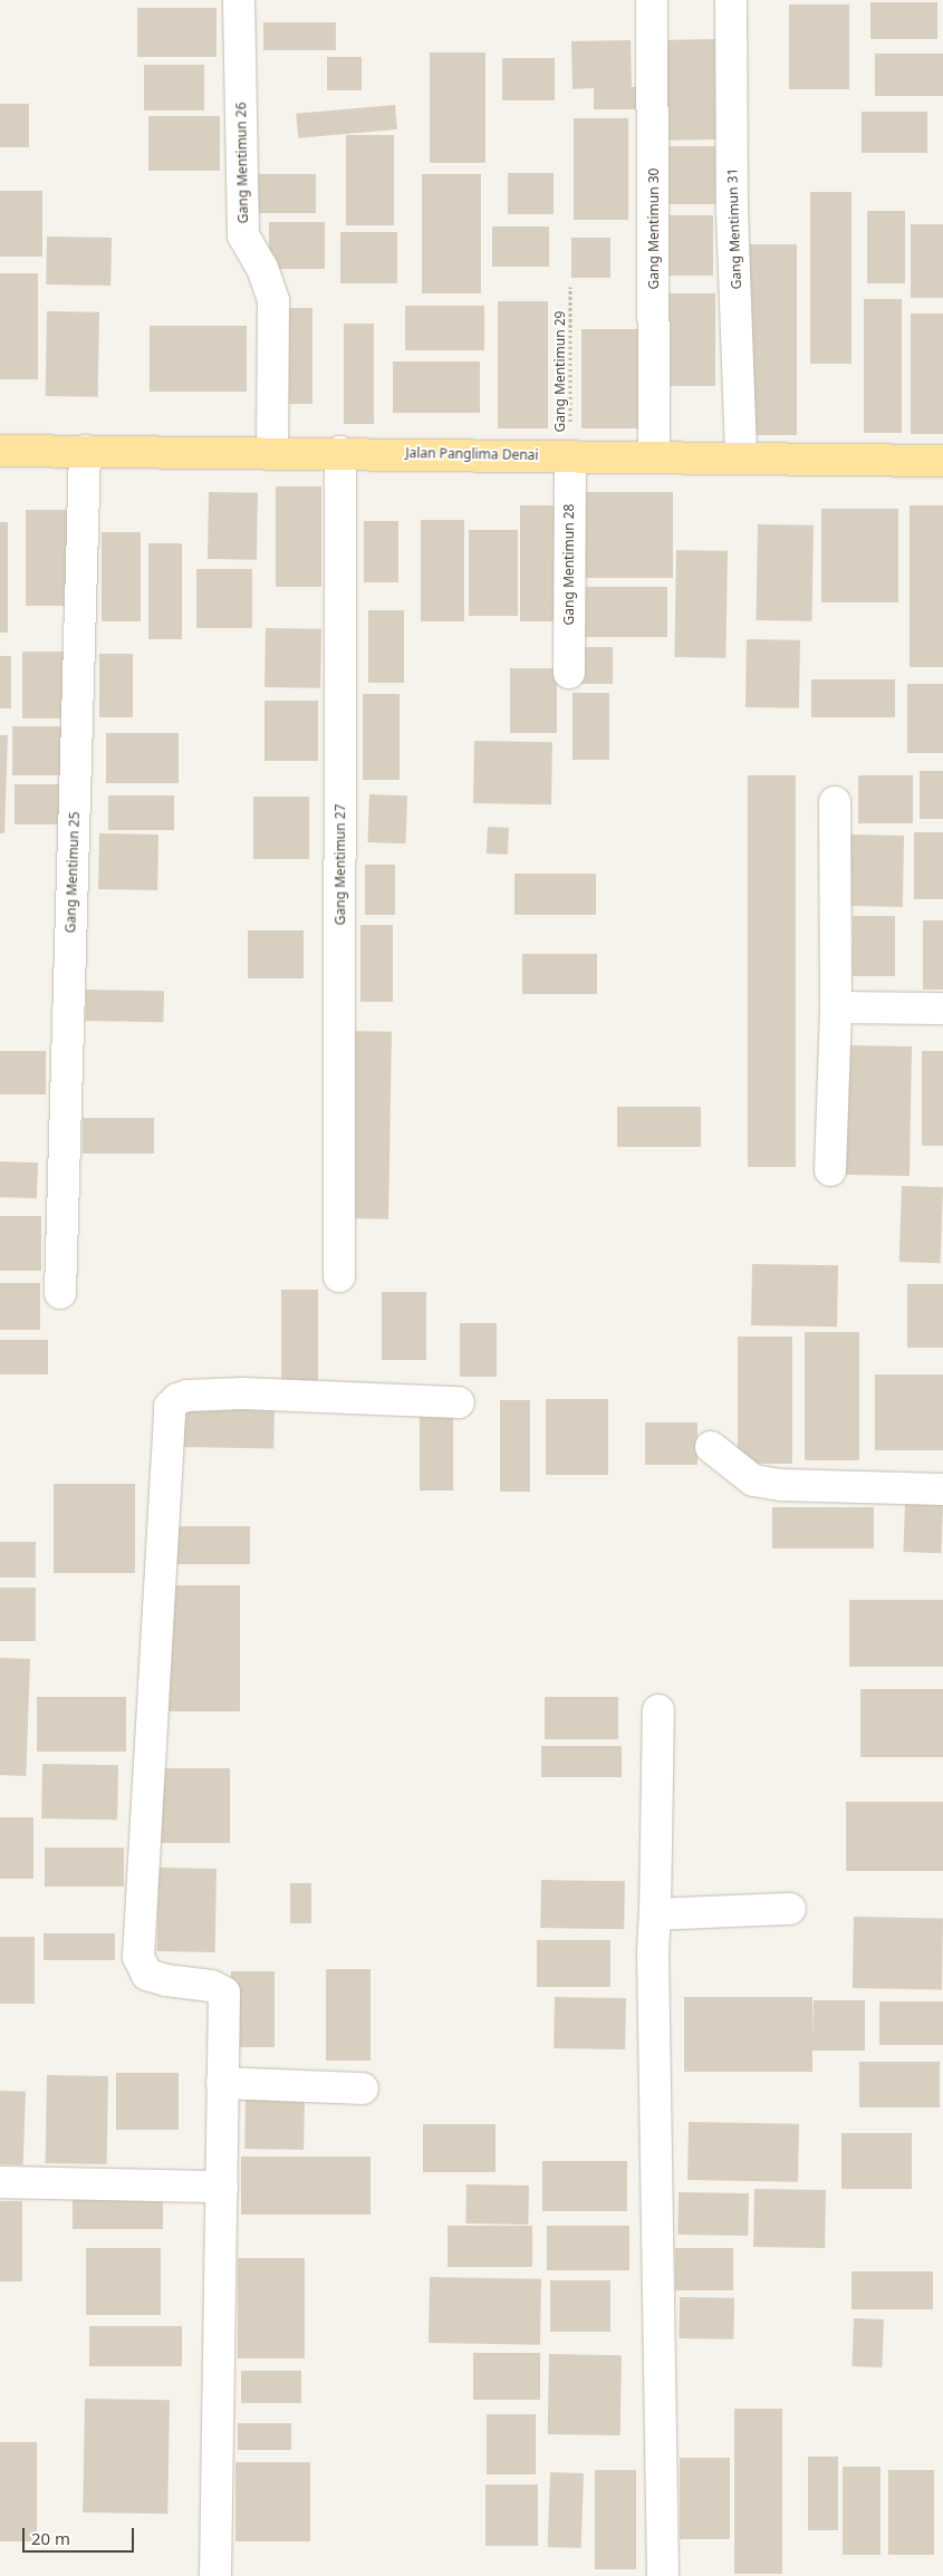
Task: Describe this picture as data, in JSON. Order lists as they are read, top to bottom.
{
  "streets": {
    "main road": ["Jalan Panglima Denai"],
    "street": [
      "Gang Mentimun 26",
      "Gang Mentimun 30",
      "Gang Mentimun 31",
      "Gang Mentimun 28",
      "Gang Mentimun 27",
      "Gang Mentimun 25"
    ],
    "path": ["Gang Mentimun 29"]
  },
  "crossings": [
    ["Gang Mentimun 26", "Jalan Panglima Denai"],
    ["Gang Mentimun 30", "Jalan Panglima Denai"],
    ["Gang Mentimun 31", "Jalan Panglima Denai"],
    ["Gang Mentimun 29", "Jalan Panglima Denai"],
    ["Gang Mentimun 29", "Gang Mentimun 28"],
    ["Jalan Panglima Denai", "Gang Mentimun 28"],
    ["Jalan Panglima Denai", "Gang Mentimun 27"],
    ["Jalan Panglima Denai", "Gang Mentimun 25"]
  ],
  "scale_bar": "20 m"
}
